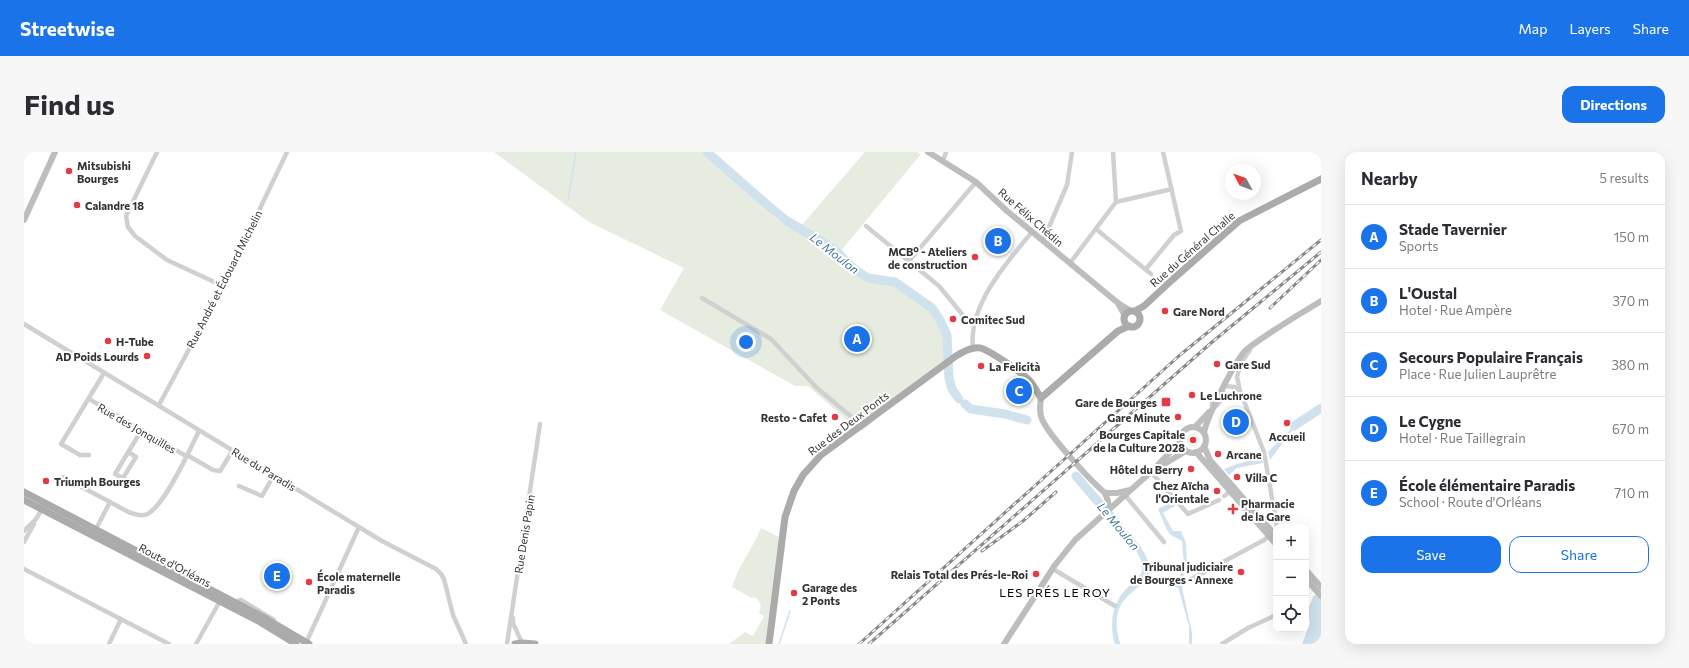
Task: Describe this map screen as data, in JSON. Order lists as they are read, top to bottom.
{
  "streets": {
    "main road": [
      "Rue Félix Chédin",
      "Rue du Général Challe",
      "Rue des Deux Ponts",
      "Route d'Orléans"
    ],
    "street": [
      "Rue André et Édouard Michelin",
      "Rue des Jonquilles",
      "Rue du Paradis",
      "Rue Denis Papin"
    ]
  },
  "crossings": [
    ["Rue Félix Chédin", "Rue du Général Challe"],
    ["Rue André et Édouard Michelin", "Rue du Paradis"],
    ["Rue des Jonquilles", "Rue du Paradis"]
  ],
  "districts": ["LES PRÉS LE ROY"],
  "water": ["Le Moulon"],
  "places": {
    "other": [
      "Mitsubishi Bourges",
      "Calandre 18",
      "MCB° - Ateliers de construction",
      "Gare Nord",
      "Comitec Sud",
      "H-Tube",
      "AD Poids Lourds",
      "Gare Sud",
      "La Felicità",
      "Le Luchrone",
      "Resto - Cafet",
      "Gare Minute",
      "Accueil",
      "Bourges Capitale de la Culture 2028",
      "Arcane",
      "Hôtel du Berry",
      "Villa C",
      "Triumph Bourges",
      "Chez Aïcha l'Orientale",
      "Tribunal judiciaire de Bourges - Annexe",
      "Relais Total des Prés-le-Roi",
      "École maternelle Paradis",
      "Garage des 2 Ponts"
    ],
    "transit": ["Gare de Bourges"],
    "health": ["Pharmacie de la Gare"]
  },
  "north": "top left",
  "page": {
    "header": "Streetwise",
    "nav": ["Map", "Layers", "Share"],
    "buttons": [
      "Directions",
      ["Save", "Share"]
    ],
    "title": "Find us",
    "heading": ["Nearby", "5 results"],
    "list": [
      {
        "mark": "A",
        "name": "Stade Tavernier",
        "note": "Sports",
        "value": "150 m"
      },
      {
        "mark": "B",
        "name": "L'Oustal",
        "note": "Hotel · Rue Ampère",
        "value": "370 m"
      },
      {
        "mark": "C",
        "name": "Secours Populaire Français",
        "note": "Place · Rue Julien Lauprêtre",
        "value": "380 m"
      },
      {
        "mark": "D",
        "name": "Le Cygne",
        "note": "Hotel · Rue Taillegrain",
        "value": "670 m"
      },
      {
        "mark": "E",
        "name": "École élémentaire Paradis",
        "note": "School · Route d'Orléans",
        "value": "710 m"
      }
    ],
    "pins": [
      "B",
      "A",
      "C",
      "D",
      "E"
    ],
    "map_buttons": ["+", "−"]
  }
}
